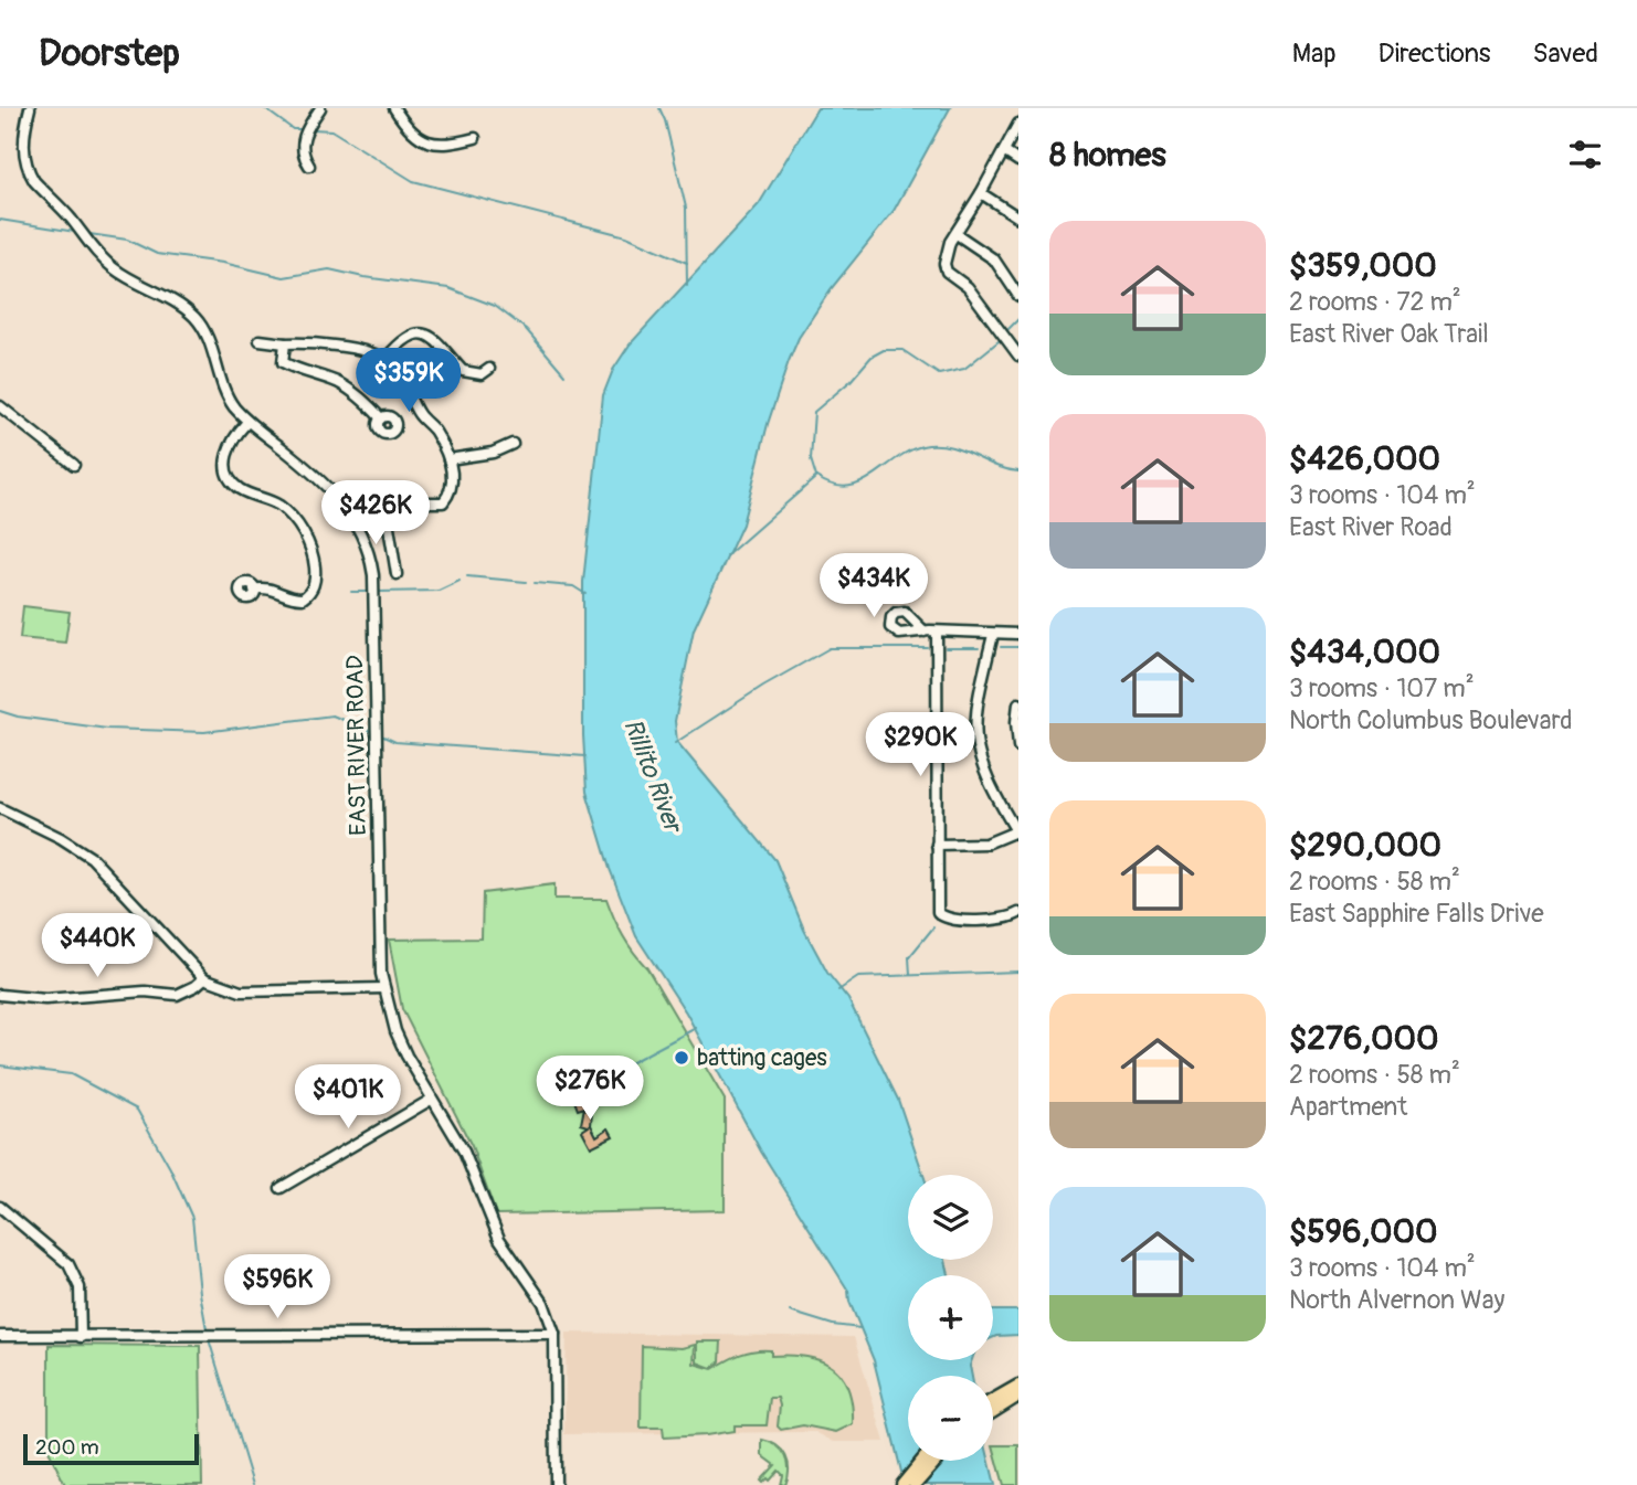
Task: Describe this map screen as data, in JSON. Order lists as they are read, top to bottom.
{
  "streets": {
    "street": ["EAST RIVER ROAD"]
  },
  "water": ["Rillito River"],
  "places": ["batting cages"],
  "scale_bar": "200 m",
  "page": {
    "header": "Doorstep",
    "nav": ["Map", "Directions", "Saved"],
    "heading": "8 homes",
    "list": [
      {
        "name": "$359,000",
        "note": "2 rooms · 72 m² · East River Oak Trail"
      },
      {
        "name": "$426,000",
        "note": "3 rooms · 104 m² · East River Road"
      },
      {
        "name": "$434,000",
        "note": "3 rooms · 107 m² · North Columbus Boulevard"
      },
      {
        "name": "$290,000",
        "note": "2 rooms · 58 m² · East Sapphire Falls Drive"
      },
      {
        "name": "$276,000",
        "note": "2 rooms · 58 m² · Apartment"
      },
      {
        "name": "$596,000",
        "note": "3 rooms · 104 m² · North Alvernon Way"
      }
    ],
    "price": [
      "$359K",
      "$426K",
      "$434K",
      "$290K",
      "$440K",
      "$276K",
      "$401K",
      "$596K"
    ],
    "map_buttons": ["+", "−"],
    "scale": "200 m"
  }
}
